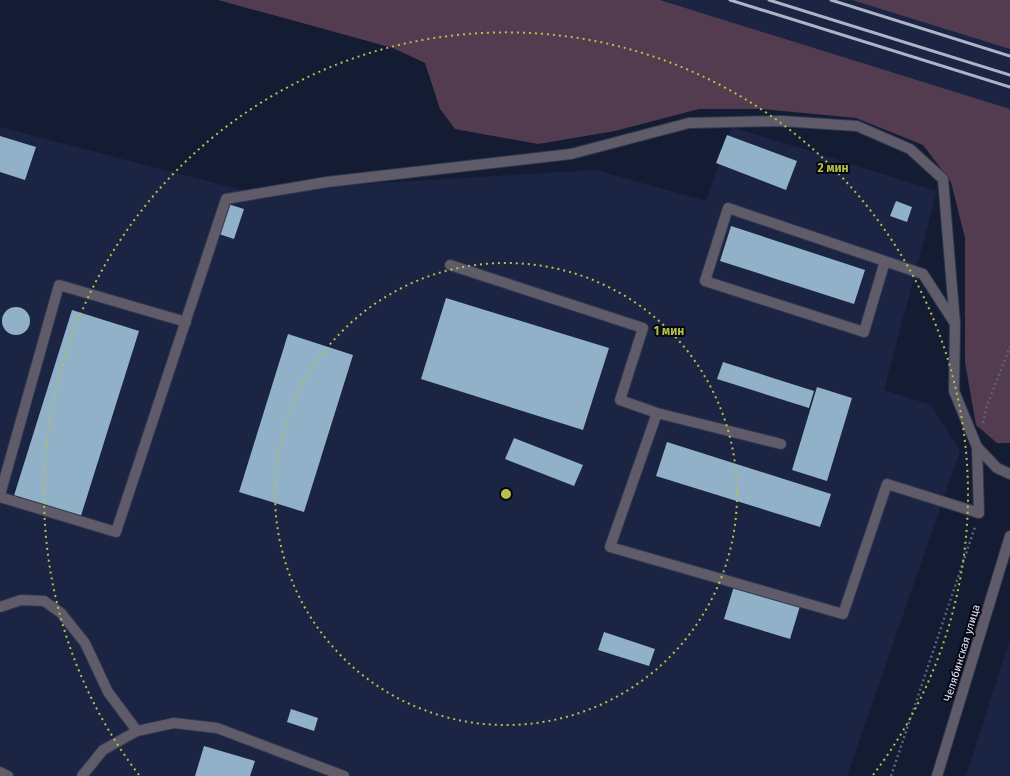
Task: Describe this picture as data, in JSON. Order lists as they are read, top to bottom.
{
  "streets": {
    "street": ["Челябинская улица"]
  },
  "rings": ["2 мин", "1 мин"]
}
